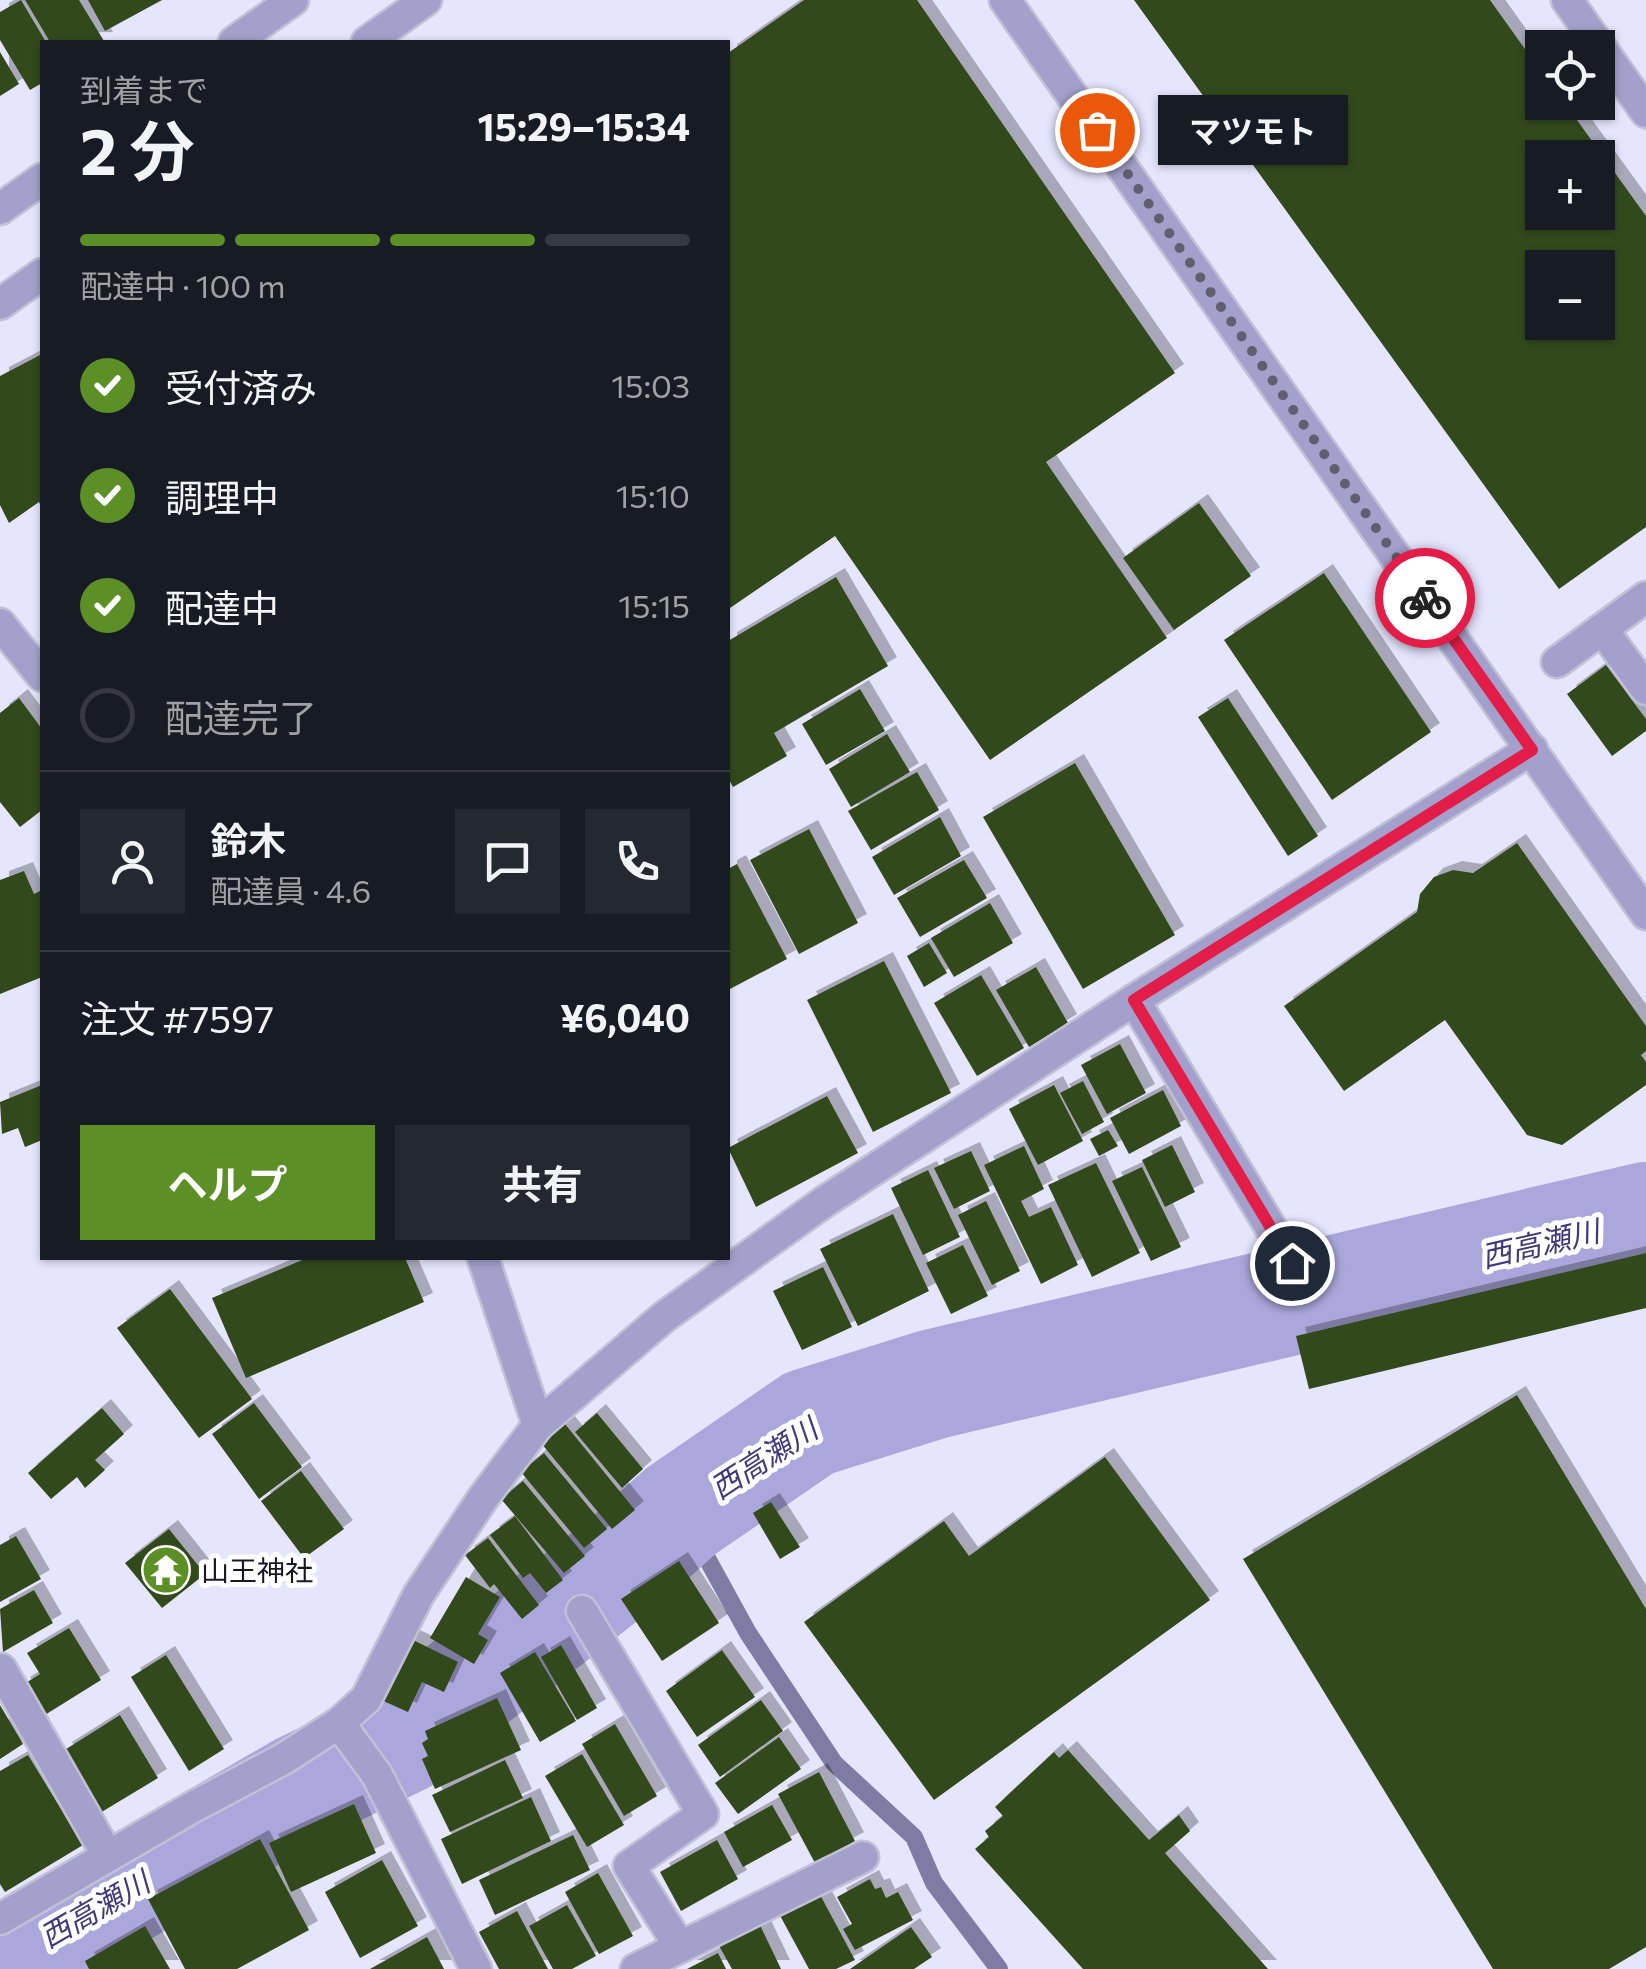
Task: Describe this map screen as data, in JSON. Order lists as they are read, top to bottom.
{
  "water": ["西高瀬川"],
  "places": {
    "other": ["マツモト"],
    "temple": ["山王神社"]
  },
  "page": {
    "map_buttons": ["+", "−"],
    "heading": ["2 分", "到着まで", "15:29–15:34"],
    "panel": [
      "鈴木",
      "配達員 · 4.6",
      "注文 #7597",
      "¥6,040"
    ],
    "bubble": "マツモト",
    "bar": "配達中 · 100 m",
    "list": [
      ["受付済み", "15:03"],
      ["調理中", "15:10"],
      ["配達中", "15:15"],
      "配達完了"
    ],
    "buttons": ["ヘルプ", "共有"]
  }
}
